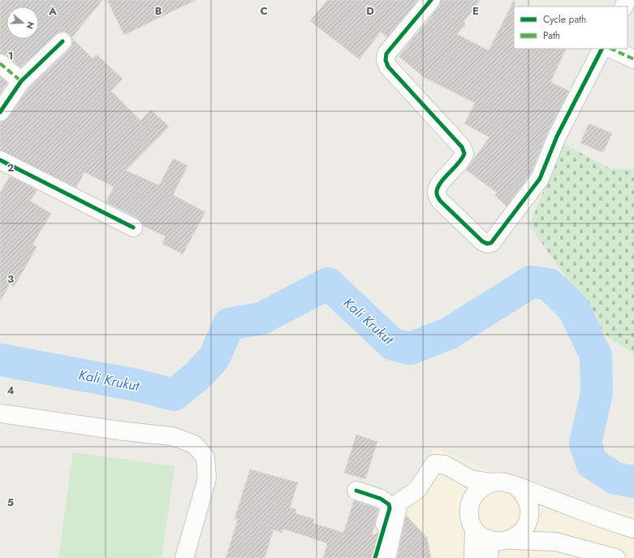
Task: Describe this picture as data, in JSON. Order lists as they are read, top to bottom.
{
  "water": ["Kali Krukut"],
  "legend": ["Cycle path", "Path"],
  "north": "right",
  "grid": {
    "columns": [
      "A",
      "B",
      "C",
      "D",
      "E"
    ],
    "rows": [
      "1",
      "2",
      "3",
      "4",
      "5"
    ]
  }
}
